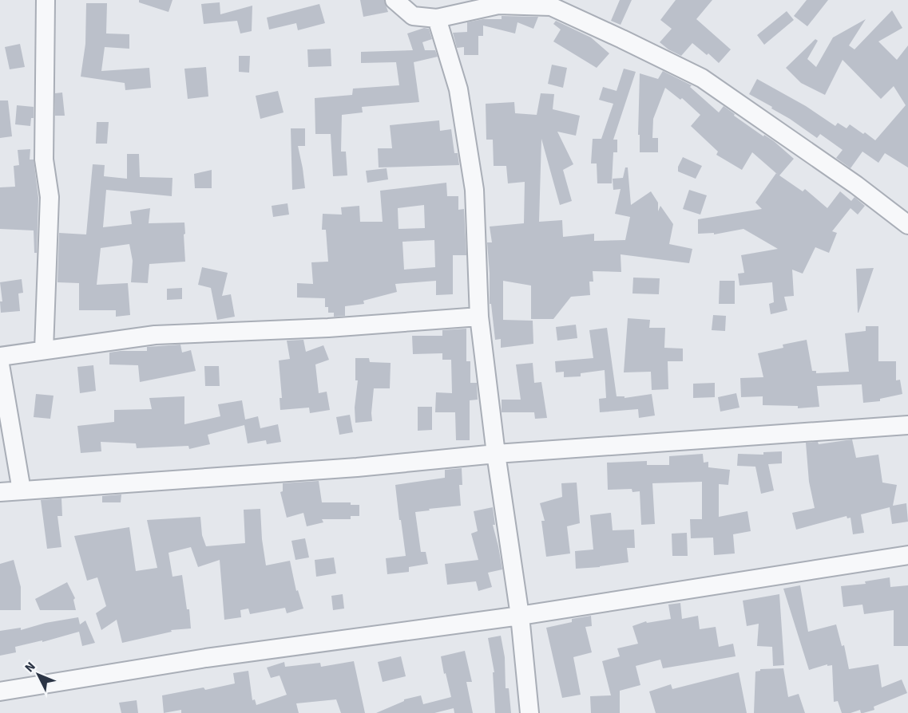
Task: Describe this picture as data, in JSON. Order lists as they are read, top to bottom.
{
  "north": "top left"
}
